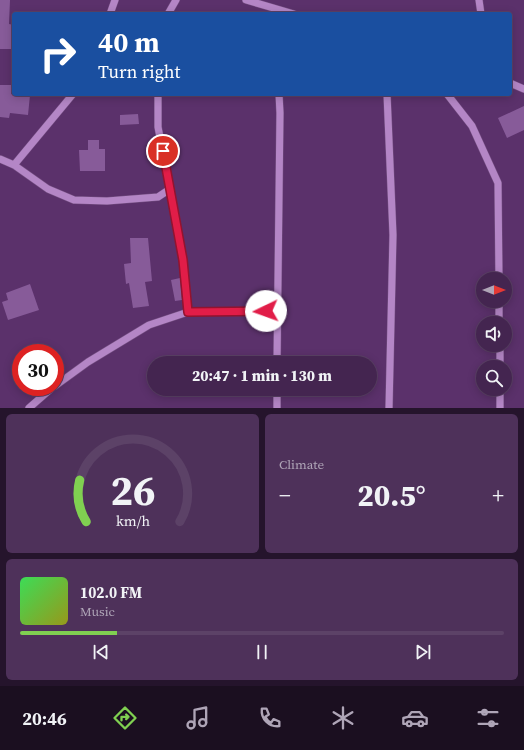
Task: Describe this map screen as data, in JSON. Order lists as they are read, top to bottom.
{
  "north": "right",
  "page": {
    "turn": ["40 m", "Turn right"],
    "limit": "30",
    "trip": "20:47 · 1 min · 130 m",
    "tile": "Climate",
    "heat": ["−", "20.5°", "+"],
    "song": ["102.0 FM", "Music"],
    "tabs": "20:46",
    "gauge": ["26", "km/h"]
  }
}
